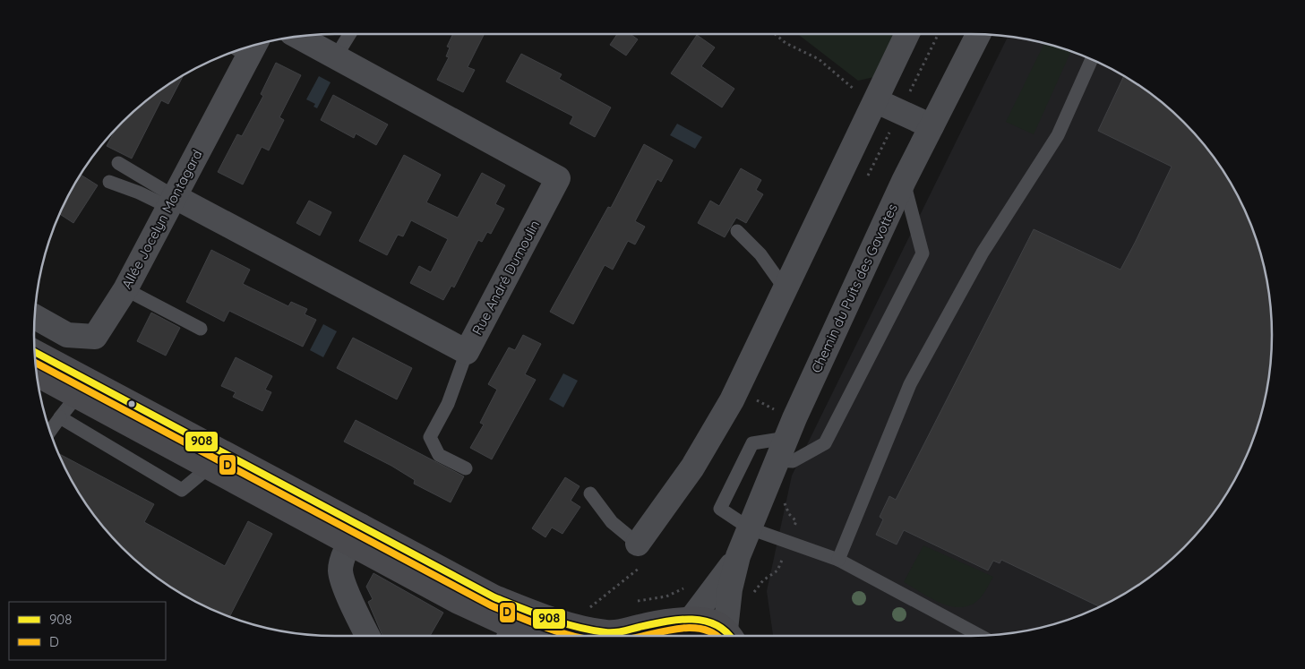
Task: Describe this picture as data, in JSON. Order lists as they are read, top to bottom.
{
  "streets": {
    "street": ["Allée Jocelyn Montagard", "Rue André Dumoulin", "Chemin du Puits des Gavottes"]
  },
  "crossings": [
    ["Allée Jocelyn Montagard", "Rue André Dumoulin"]
  ],
  "lines": ["transit line 908", "transit line D"],
  "legend": ["908", "D"]
}
